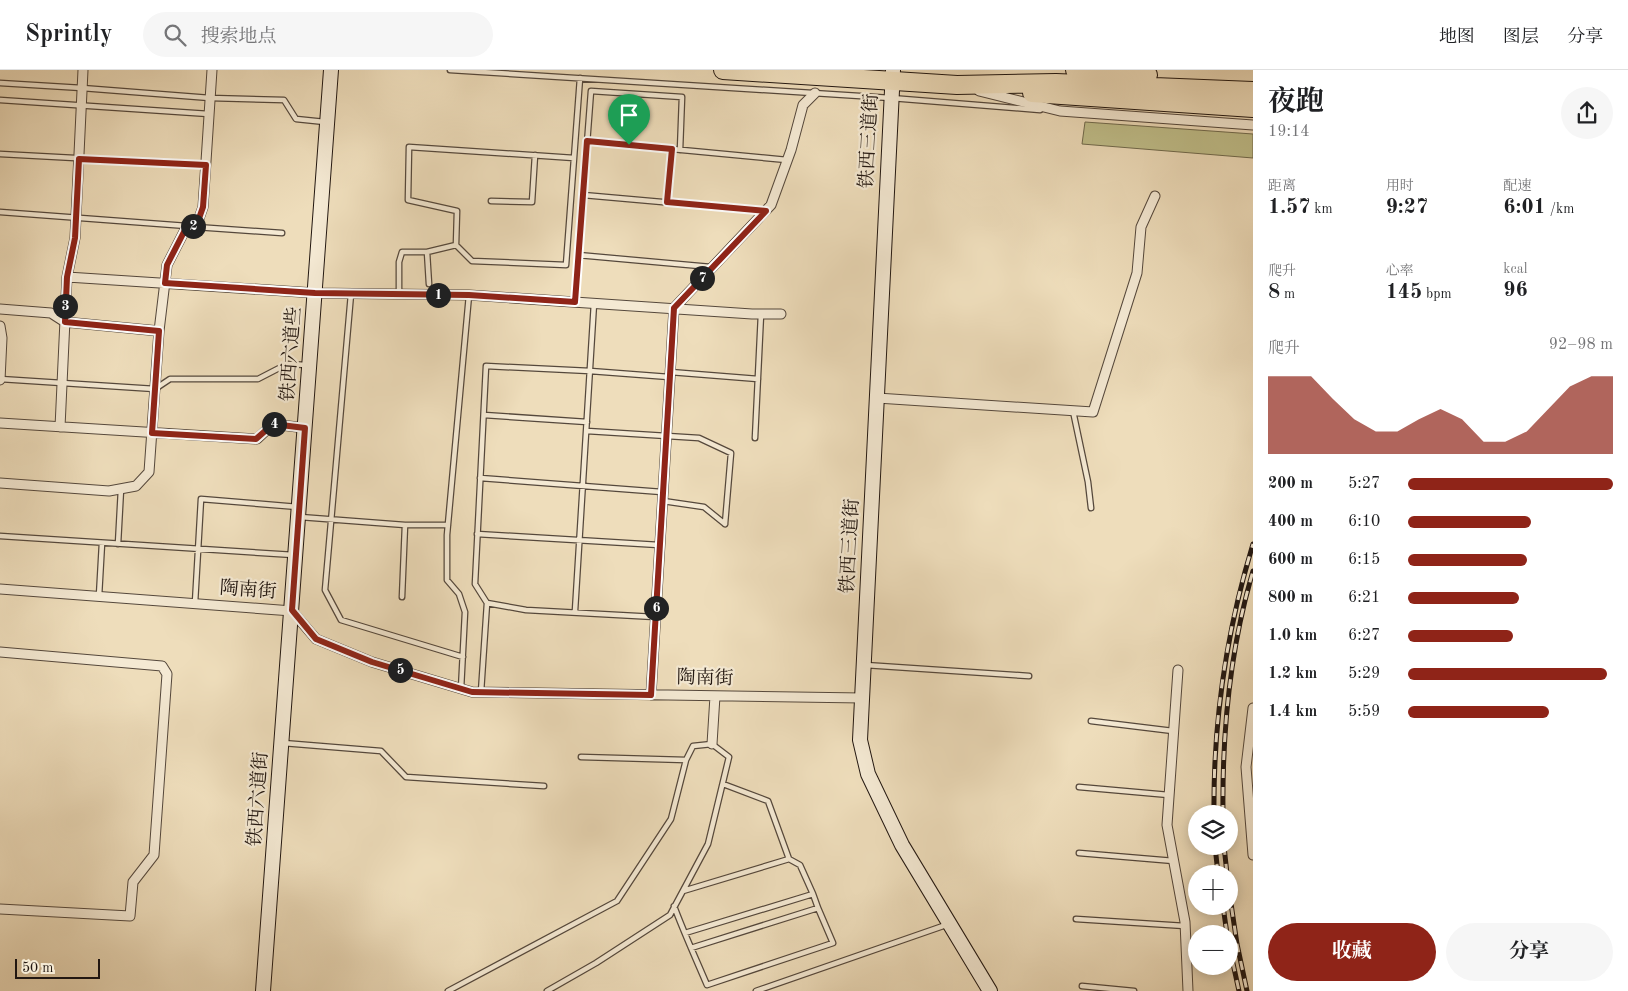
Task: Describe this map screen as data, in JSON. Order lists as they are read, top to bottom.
{
  "streets": {
    "street": [
      "铁西三道街",
      "铁西六道些",
      "陶南街",
      "铁西六道街"
    ]
  },
  "crossings": [
    ["铁西三道街", "陶南街"],
    ["铁西六道些", "陶南街"],
    ["铁西六道些", "铁西六道街"],
    ["陶南街", "铁西六道街"]
  ],
  "scale_bar": "50 m",
  "page": {
    "header": "Sprintly",
    "search": "搜索地点",
    "nav": ["地图", "图层", "分享"],
    "heading": ["夜跑", "19:14"],
    "stats": [
      ["距离", "1.57 km"],
      ["用时", "9:27"],
      ["配速", "6:01 /km"],
      ["爬升", "8 m"],
      ["心率", "145 bpm"],
      ["kcal", "96"]
    ],
    "pins": [
      "2",
      "7",
      "1",
      "3",
      "4",
      "6",
      "5"
    ],
    "chart": ["爬升", "92–98 m"],
    "list": [
      {
        "name": "200 m",
        "note": "5:27"
      },
      {
        "name": "400 m",
        "note": "6:10"
      },
      {
        "name": "600 m",
        "note": "6:15"
      },
      {
        "name": "800 m",
        "note": "6:21"
      },
      {
        "name": "1.0 km",
        "note": "6:27"
      },
      {
        "name": "1.2 km",
        "note": "5:29"
      },
      {
        "name": "1.4 km",
        "note": "5:59"
      }
    ],
    "map_buttons": ["+", "−"],
    "buttons": ["收藏", "分享"],
    "scale": "50 m"
  }
}
